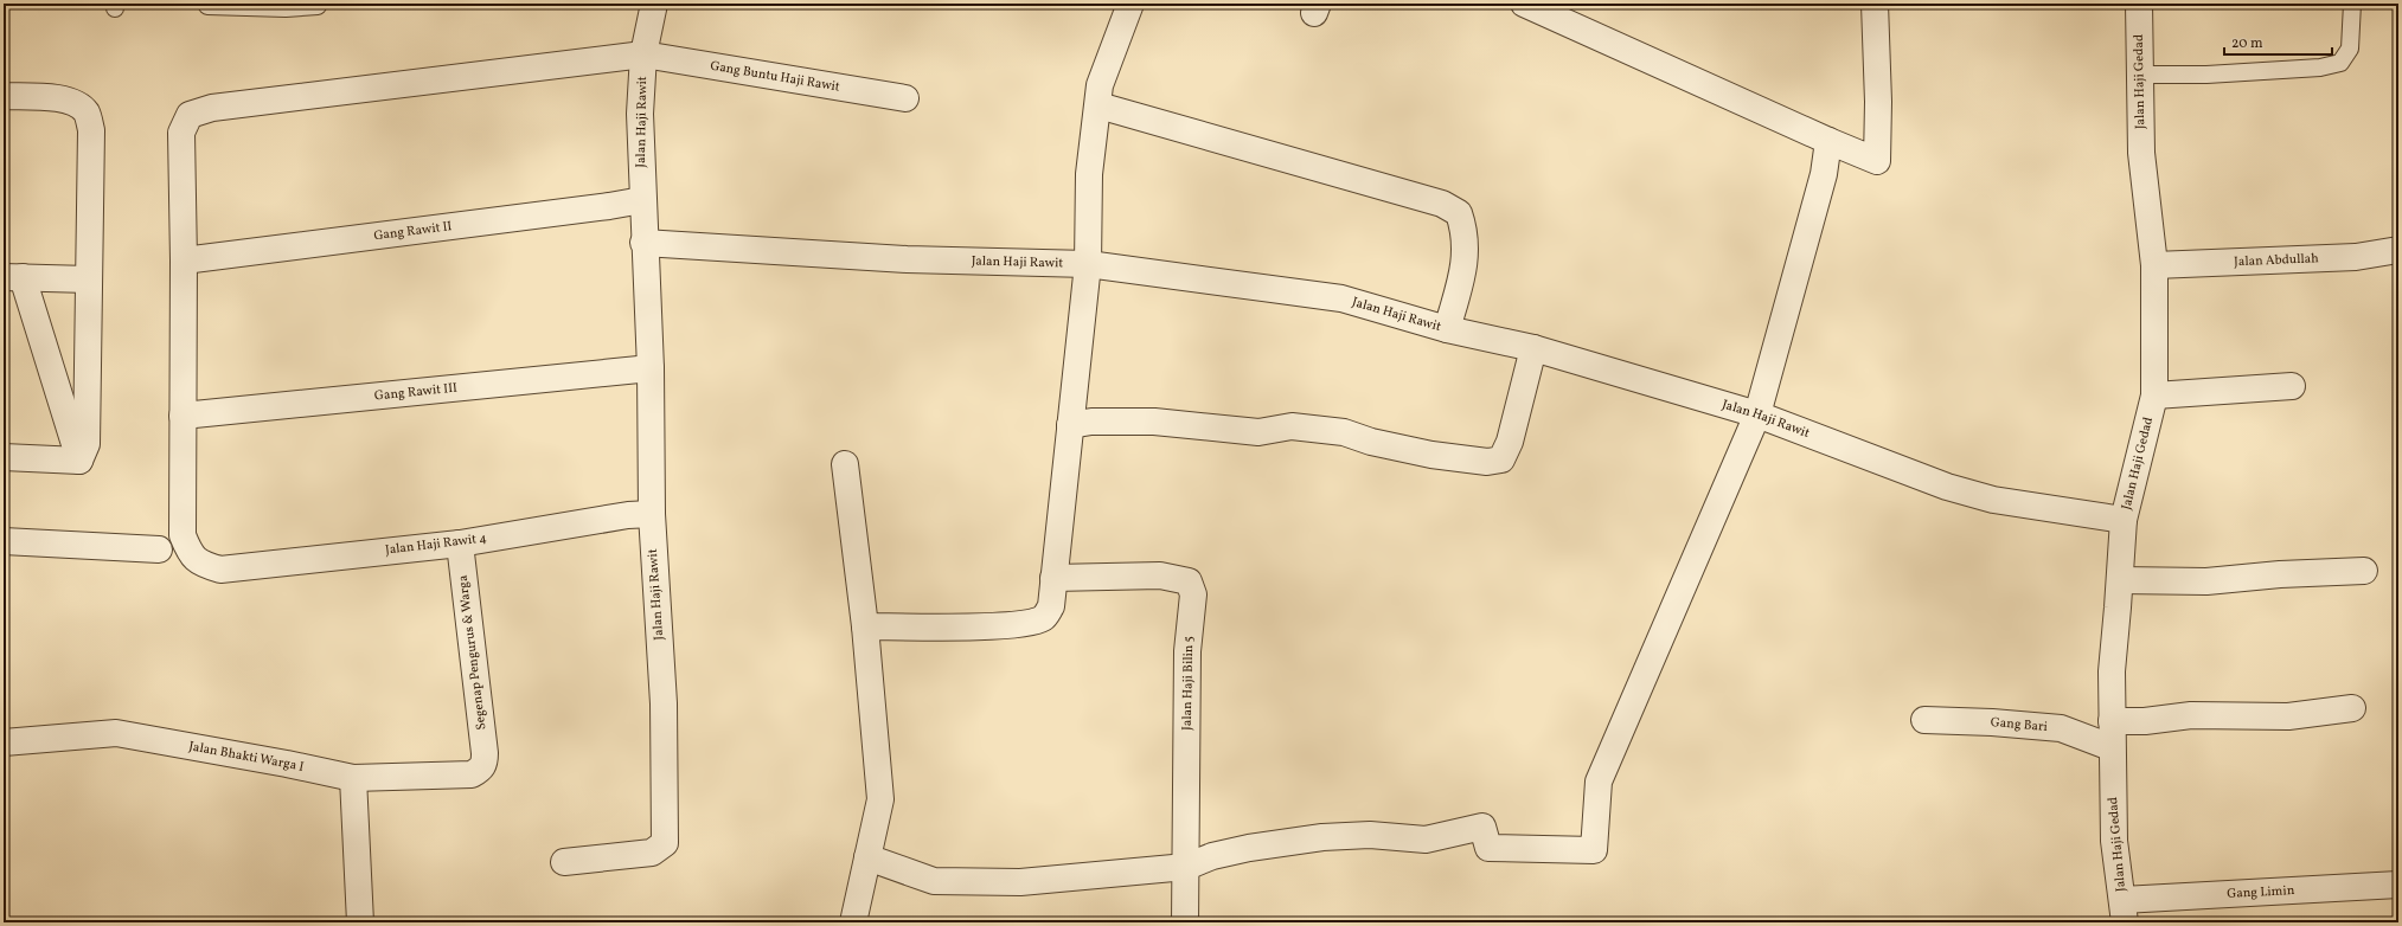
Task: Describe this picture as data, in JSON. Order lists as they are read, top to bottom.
{
  "streets": {
    "street": [
      "Gang Buntu Haji Rawit",
      "Jalan Haji Gedad",
      "Jalan Haji Rawit",
      "Gang Rawit II",
      "Jalan Abdullah",
      "Gang Rawit III",
      "Jalan Haji Rawit 4",
      "Segenap Pengurus & Warga",
      "Jalan Haji Bilin 5",
      "Gang Bari",
      "Jalan Bhakti Warga I",
      "Gang Limin"
    ]
  },
  "crossings": [
    ["Gang Buntu Haji Rawit", "Jalan Haji Rawit"],
    ["Gang Buntu Haji Rawit", "Gang Rawit II"],
    ["Gang Buntu Haji Rawit", "Gang Rawit III"],
    ["Gang Buntu Haji Rawit", "Jalan Haji Rawit 4"],
    ["Jalan Haji Gedad", "Jalan Haji Rawit"],
    ["Jalan Haji Gedad", "Jalan Abdullah"],
    ["Jalan Haji Gedad", "Gang Bari"],
    ["Jalan Haji Gedad", "Gang Limin"],
    ["Jalan Haji Rawit", "Gang Rawit II"],
    ["Jalan Haji Rawit", "Gang Rawit III"],
    ["Jalan Haji Rawit", "Jalan Haji Rawit 4"],
    ["Jalan Haji Rawit 4", "Segenap Pengurus & Warga"],
    ["Segenap Pengurus & Warga", "Jalan Bhakti Warga I"]
  ],
  "scale_bar": "20 m"
}
